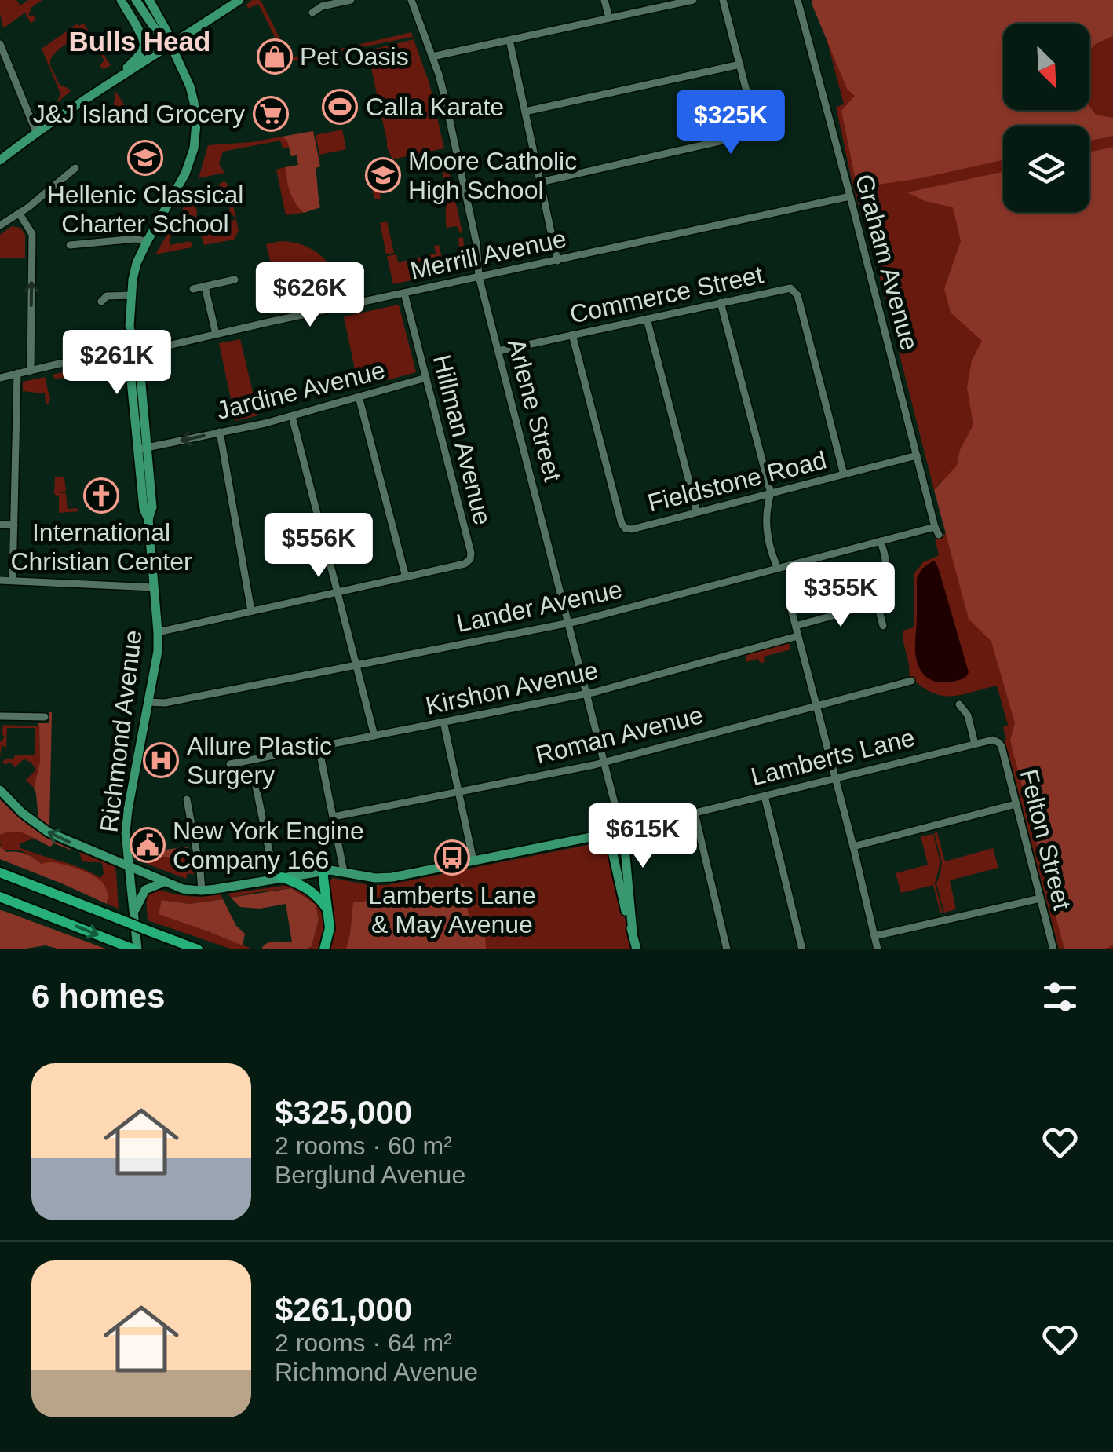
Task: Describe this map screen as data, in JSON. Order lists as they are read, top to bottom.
{
  "streets": {
    "main road": ["Richmond Avenue", "Lamberts Lane"],
    "street": [
      "Merrill Avenue",
      "Graham Avenue",
      "Commerce Street",
      "Jardine Avenue",
      "Arlene Street",
      "Hillman Avenue",
      "Fieldstone Road",
      "Lander Avenue",
      "Kirshon Avenue",
      "Roman Avenue",
      "Felton Street"
    ]
  },
  "crossings": [
    ["Merrill Avenue", "Graham Avenue"],
    ["Merrill Avenue", "Arlene Street"],
    ["Merrill Avenue", "Hillman Avenue"],
    ["Merrill Avenue", "Richmond Avenue"],
    ["Graham Avenue", "Fieldstone Road"],
    ["Graham Avenue", "Lander Avenue"],
    ["Commerce Street", "Arlene Street"],
    ["Commerce Street", "Fieldstone Road"],
    ["Jardine Avenue", "Hillman Avenue"],
    ["Jardine Avenue", "Richmond Avenue"],
    ["Arlene Street", "Lander Avenue"],
    ["Arlene Street", "Kirshon Avenue"],
    ["Arlene Street", "Roman Avenue"],
    ["Arlene Street", "Lamberts Lane"],
    ["Hillman Avenue", "Richmond Avenue"],
    ["Lander Avenue", "Richmond Avenue"],
    ["Richmond Avenue", "Lamberts Lane"],
    ["Lamberts Lane", "Felton Street"]
  ],
  "districts": ["Bulls Head"],
  "places": {
    "shop": ["Pet Oasis"],
    "sports": ["Calla Karate"],
    "supermarket": ["J&J Island Grocery"],
    "school or university": ["Hellenic Classical Charter School", "Moore Catholic High School"],
    "church": ["International Christian Center"],
    "hospital": ["Allure Plastic Surgery"],
    "public building": ["New York Engine Company 166"],
    "bus stop": ["Lamberts Lane & May Avenue"]
  },
  "north": "bottom right",
  "page": {
    "price": [
      "$325K",
      "$626K",
      "$261K",
      "$556K",
      "$355K",
      "$615K"
    ],
    "heading": "6 homes",
    "list": [
      {
        "name": "$325,000",
        "note": "2 rooms · 60 m² · Berglund Avenue"
      },
      {
        "name": "$261,000",
        "note": "2 rooms · 64 m² · Richmond Avenue"
      }
    ]
  }
}
